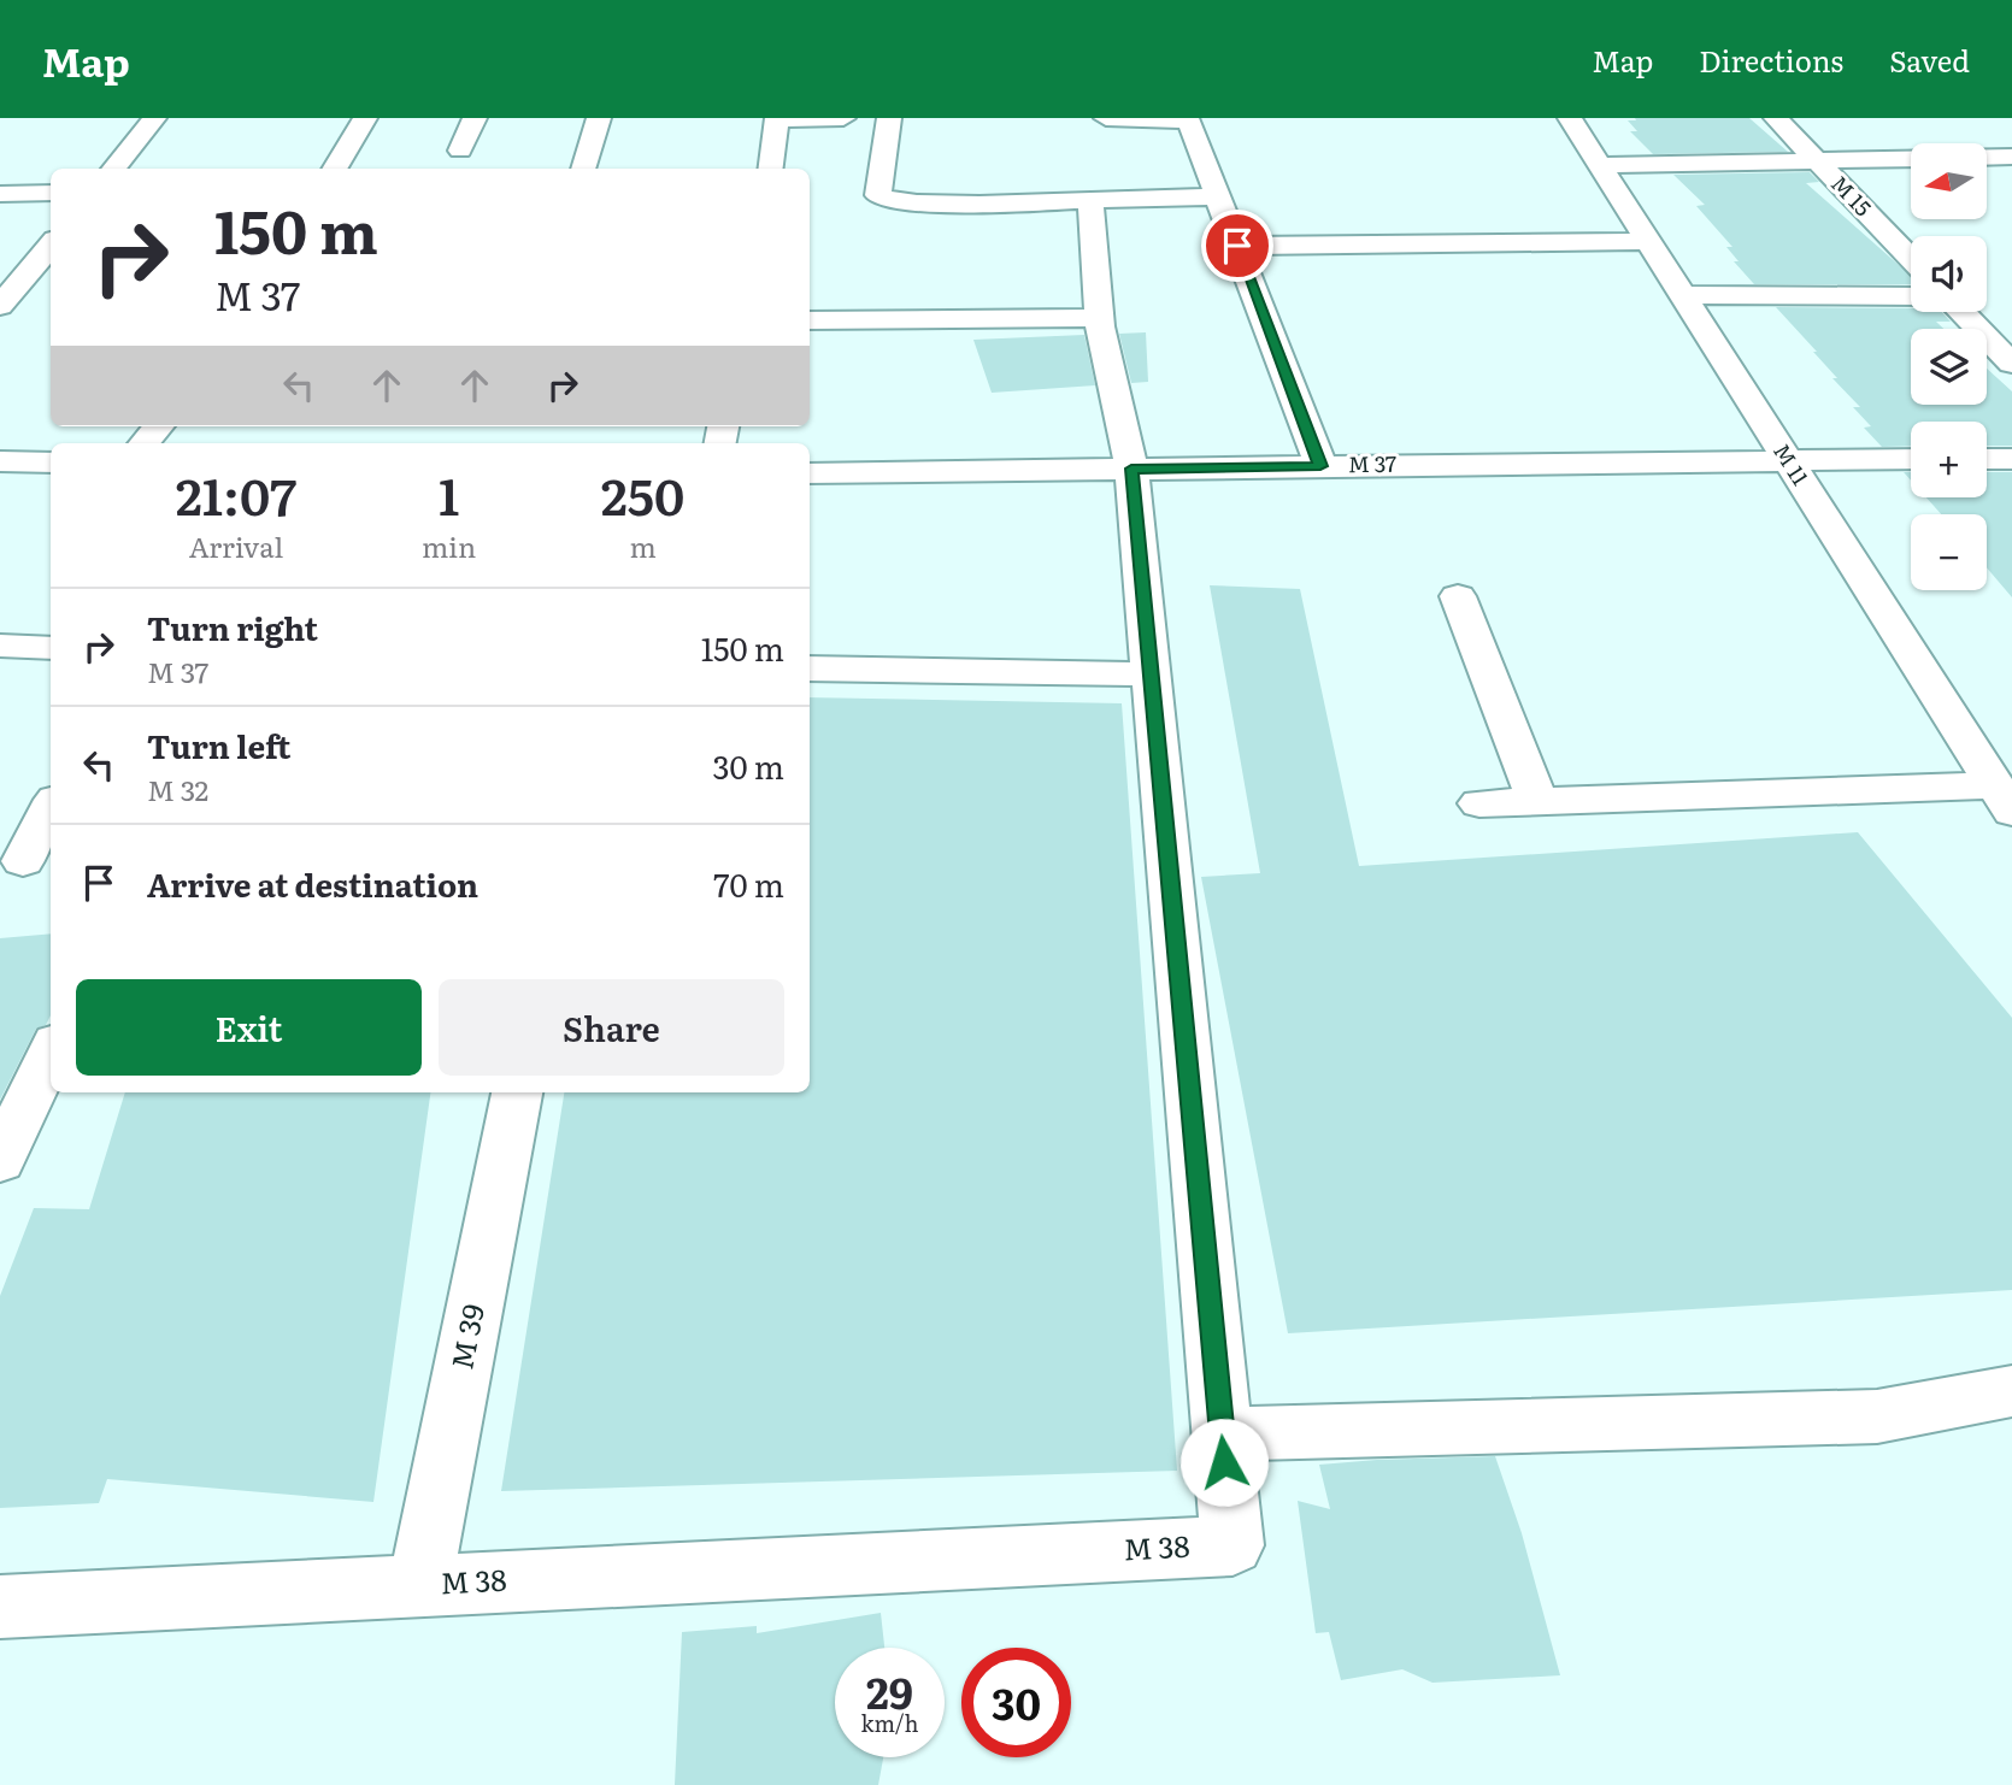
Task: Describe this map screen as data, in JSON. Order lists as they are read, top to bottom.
{
  "streets": {
    "street": [
      "M 15",
      "M 37",
      "M 11",
      "M 39",
      "M 38"
    ]
  },
  "crossings": [
    ["M 37", "M 11"],
    ["M 37", "M 38"],
    ["M 39", "M 38"]
  ],
  "north": "left",
  "page": {
    "header": "Map",
    "nav": ["Map", "Directions", "Saved"],
    "map_buttons": ["+", "−"],
    "turn": ["150 m", "M 37"],
    "eta": [
      "21:07",
      "Arrival",
      "1",
      "min",
      "250",
      "m"
    ],
    "list": [
      {
        "name": "Turn right",
        "note": "M 37",
        "value": "150 m"
      },
      {
        "name": "Turn left",
        "note": "M 32",
        "value": "30 m"
      },
      {
        "name": "Arrive at destination",
        "value": "70 m"
      }
    ],
    "buttons": ["Exit", "Share"],
    "speed": "29 km/h",
    "limit": "30"
  }
}
